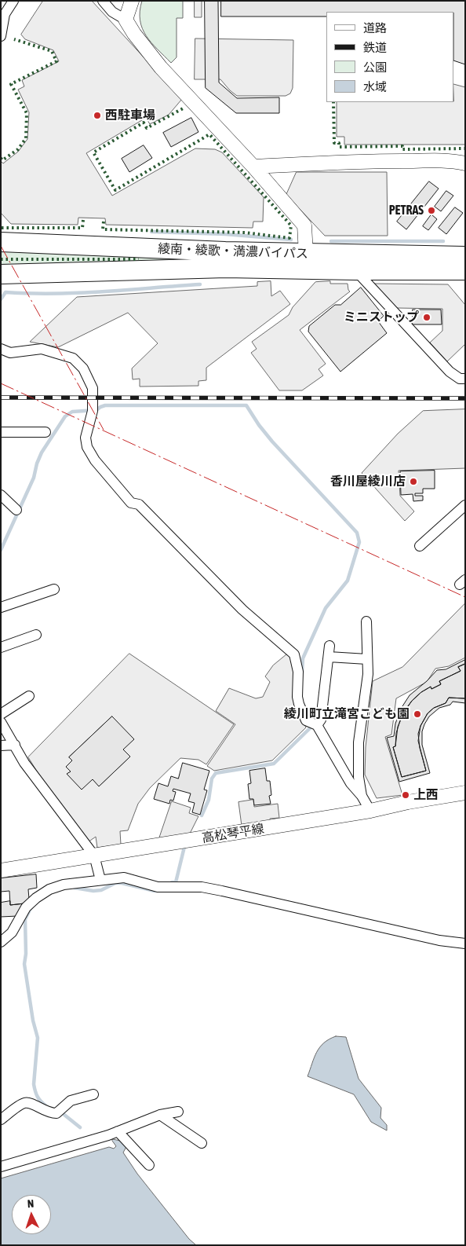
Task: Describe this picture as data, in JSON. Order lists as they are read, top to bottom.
{
  "streets": {
    "highway": ["綾南・綾歌・満濃バイパス"],
    "street": ["高松琴平線"]
  },
  "places": [
    "西駐車場",
    "PETRAS",
    "ミニストップ",
    "香川屋綾川店",
    "綾川町立滝宮こども園",
    "上西"
  ],
  "legend": [
    "道路",
    "鉄道",
    "公園",
    "水域"
  ],
  "north": "top"
}
